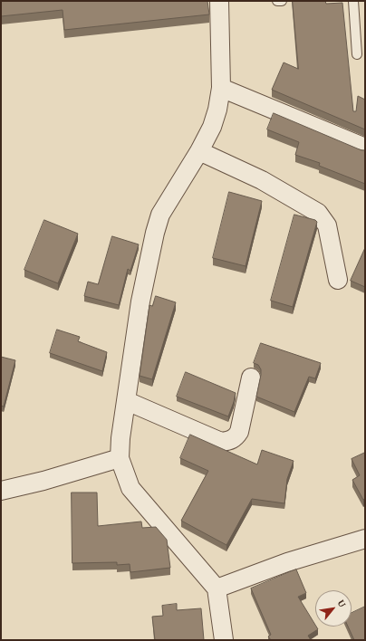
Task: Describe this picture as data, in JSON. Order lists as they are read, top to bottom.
{
  "north": "top right"
}
